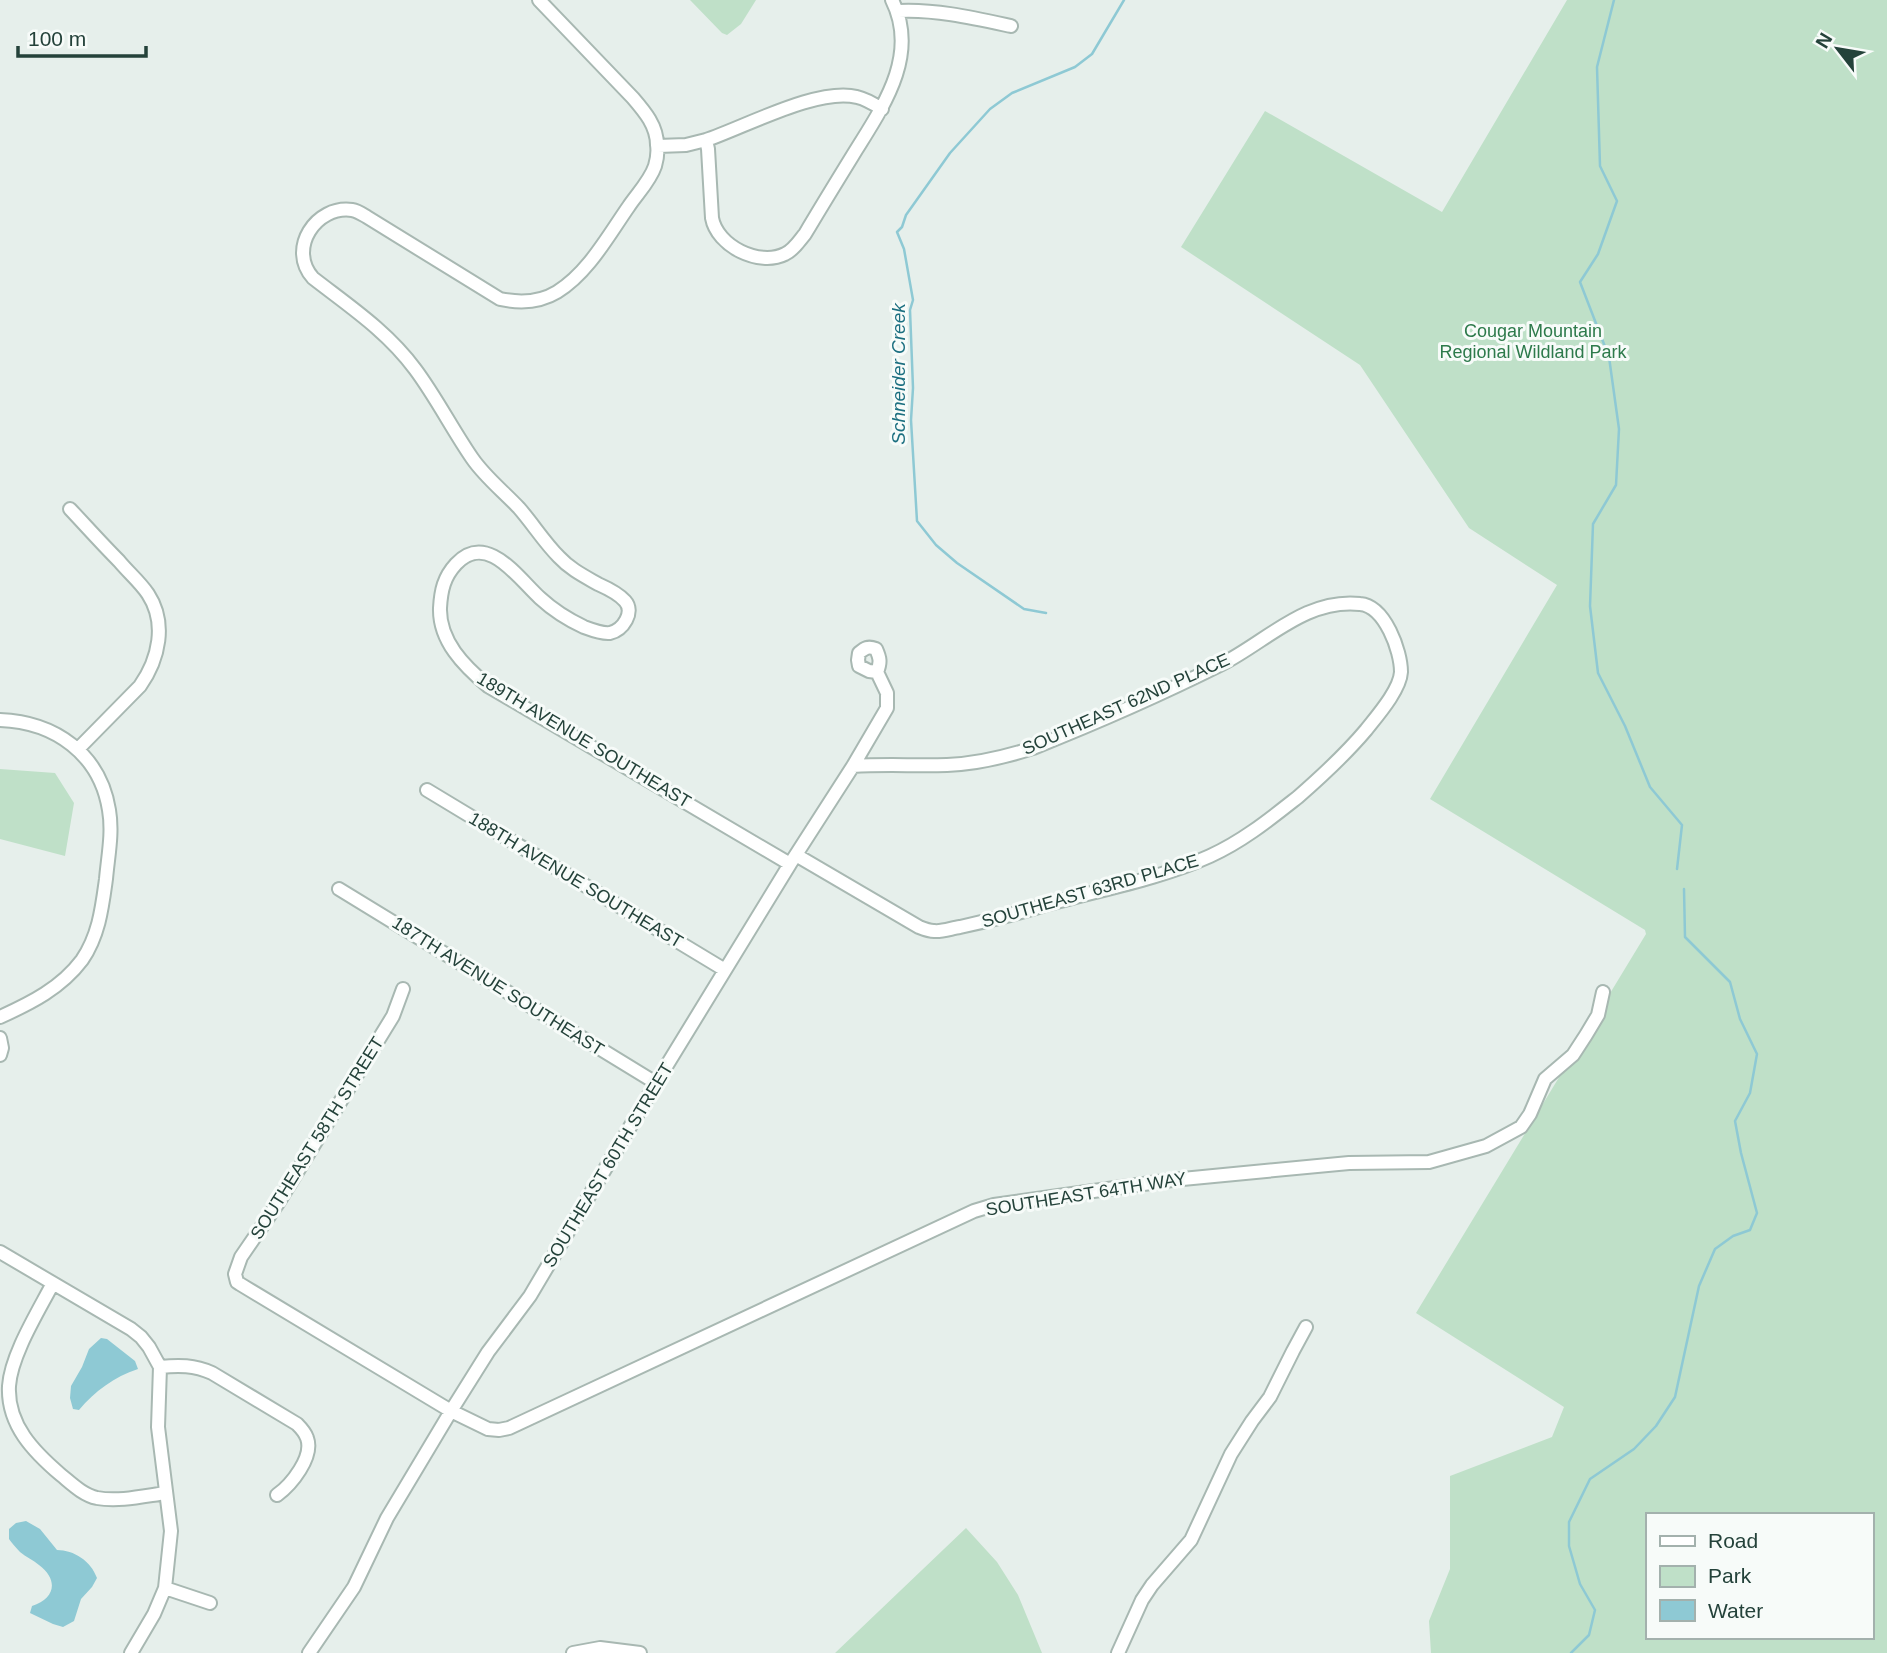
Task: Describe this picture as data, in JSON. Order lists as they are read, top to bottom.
{
  "streets": {
    "street": [
      "SOUTHEAST 62ND PLACE",
      "189TH AVENUE SOUTHEAST",
      "188TH AVENUE SOUTHEAST",
      "SOUTHEAST 63RD PLACE",
      "187TH AVENUE SOUTHEAST",
      "SOUTHEAST 58TH STREET",
      "SOUTHEAST 60TH STREET",
      "SOUTHEAST 64TH WAY"
    ]
  },
  "crossings": [
    ["SOUTHEAST 62ND PLACE", "SOUTHEAST 63RD PLACE"],
    ["SOUTHEAST 62ND PLACE", "SOUTHEAST 60TH STREET"],
    ["189TH AVENUE SOUTHEAST", "SOUTHEAST 63RD PLACE"],
    ["189TH AVENUE SOUTHEAST", "SOUTHEAST 60TH STREET"],
    ["188TH AVENUE SOUTHEAST", "SOUTHEAST 60TH STREET"],
    ["187TH AVENUE SOUTHEAST", "SOUTHEAST 60TH STREET"],
    ["SOUTHEAST 58TH STREET", "SOUTHEAST 64TH WAY"],
    ["SOUTHEAST 60TH STREET", "SOUTHEAST 64TH WAY"]
  ],
  "water": ["Schneider Creek"],
  "parks": ["Cougar Mountain Regional Wildland Park"],
  "legend": ["Road", "Park", "Water"],
  "scale_bar": "100 m",
  "north": "top left"
}
